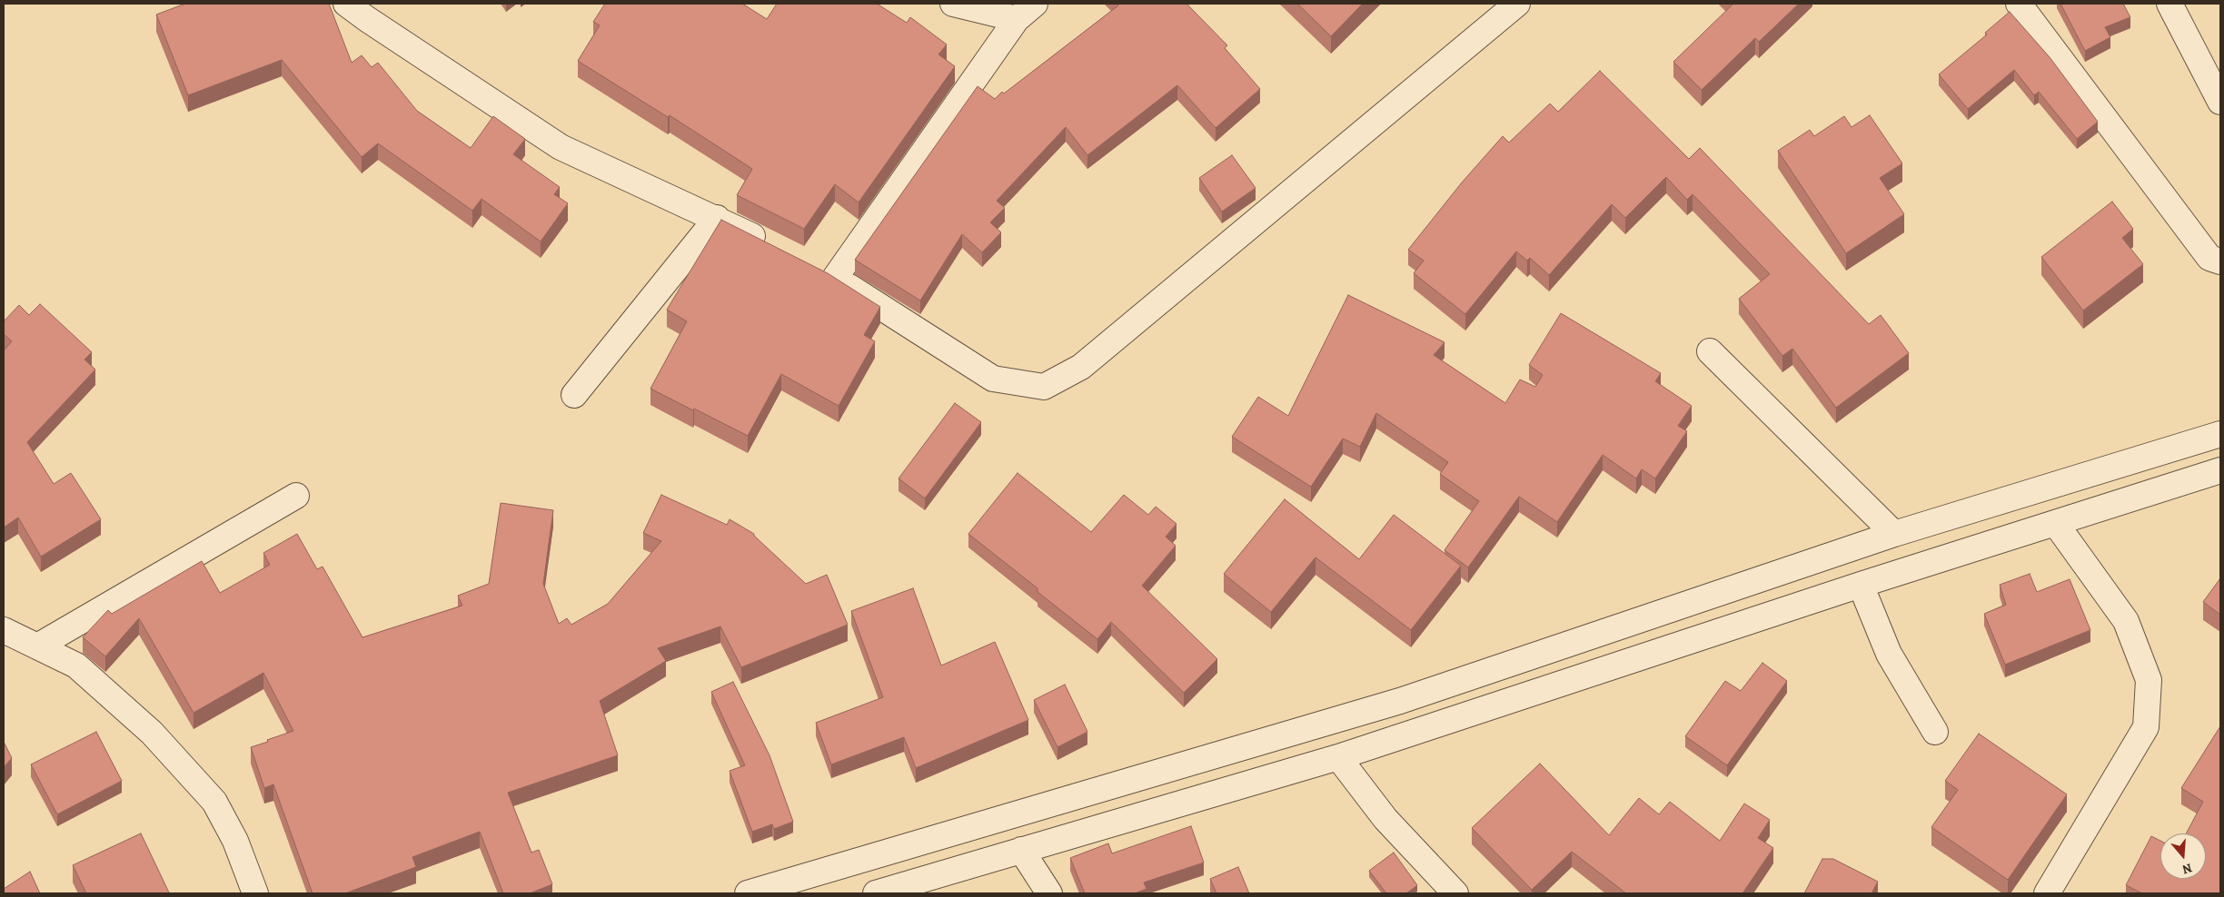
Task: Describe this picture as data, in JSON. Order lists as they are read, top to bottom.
{
  "north": "bottom"
}
